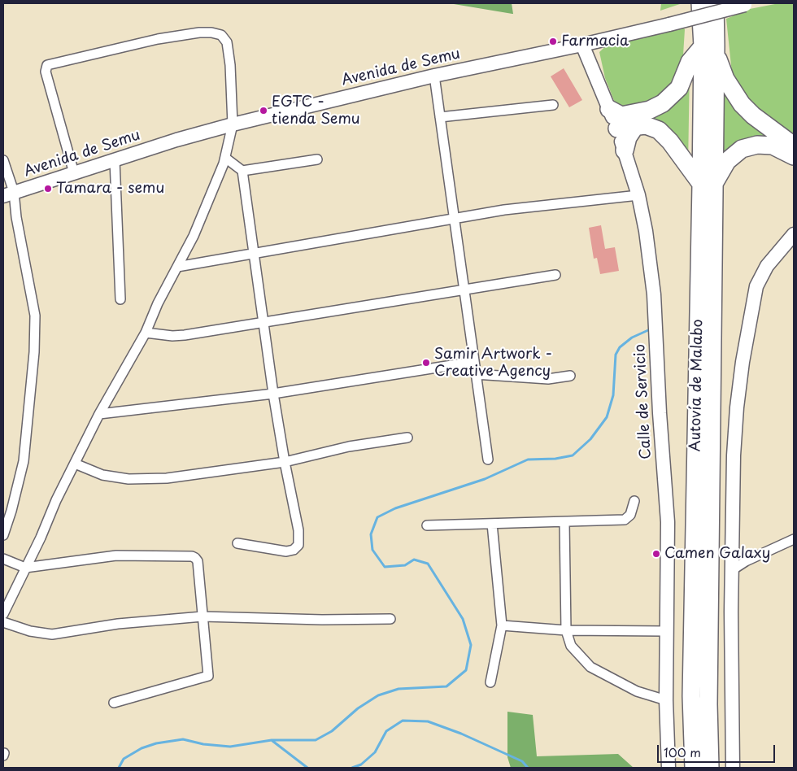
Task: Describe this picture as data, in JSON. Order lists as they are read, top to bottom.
{
  "streets": {
    "highway": ["Autovía de Malabo"],
    "street": ["Avenida de Semu", "Calle de Servicio"]
  },
  "crossings": [
    ["Avenida de Semu", "Calle de Servicio"]
  ],
  "places": [
    "Farmacia",
    "EGTC - tienda Semu",
    "Tamara - semu",
    "Samir Artwork - Creative Agency",
    "Camen Galaxy"
  ],
  "scale_bar": "100 m"
}
